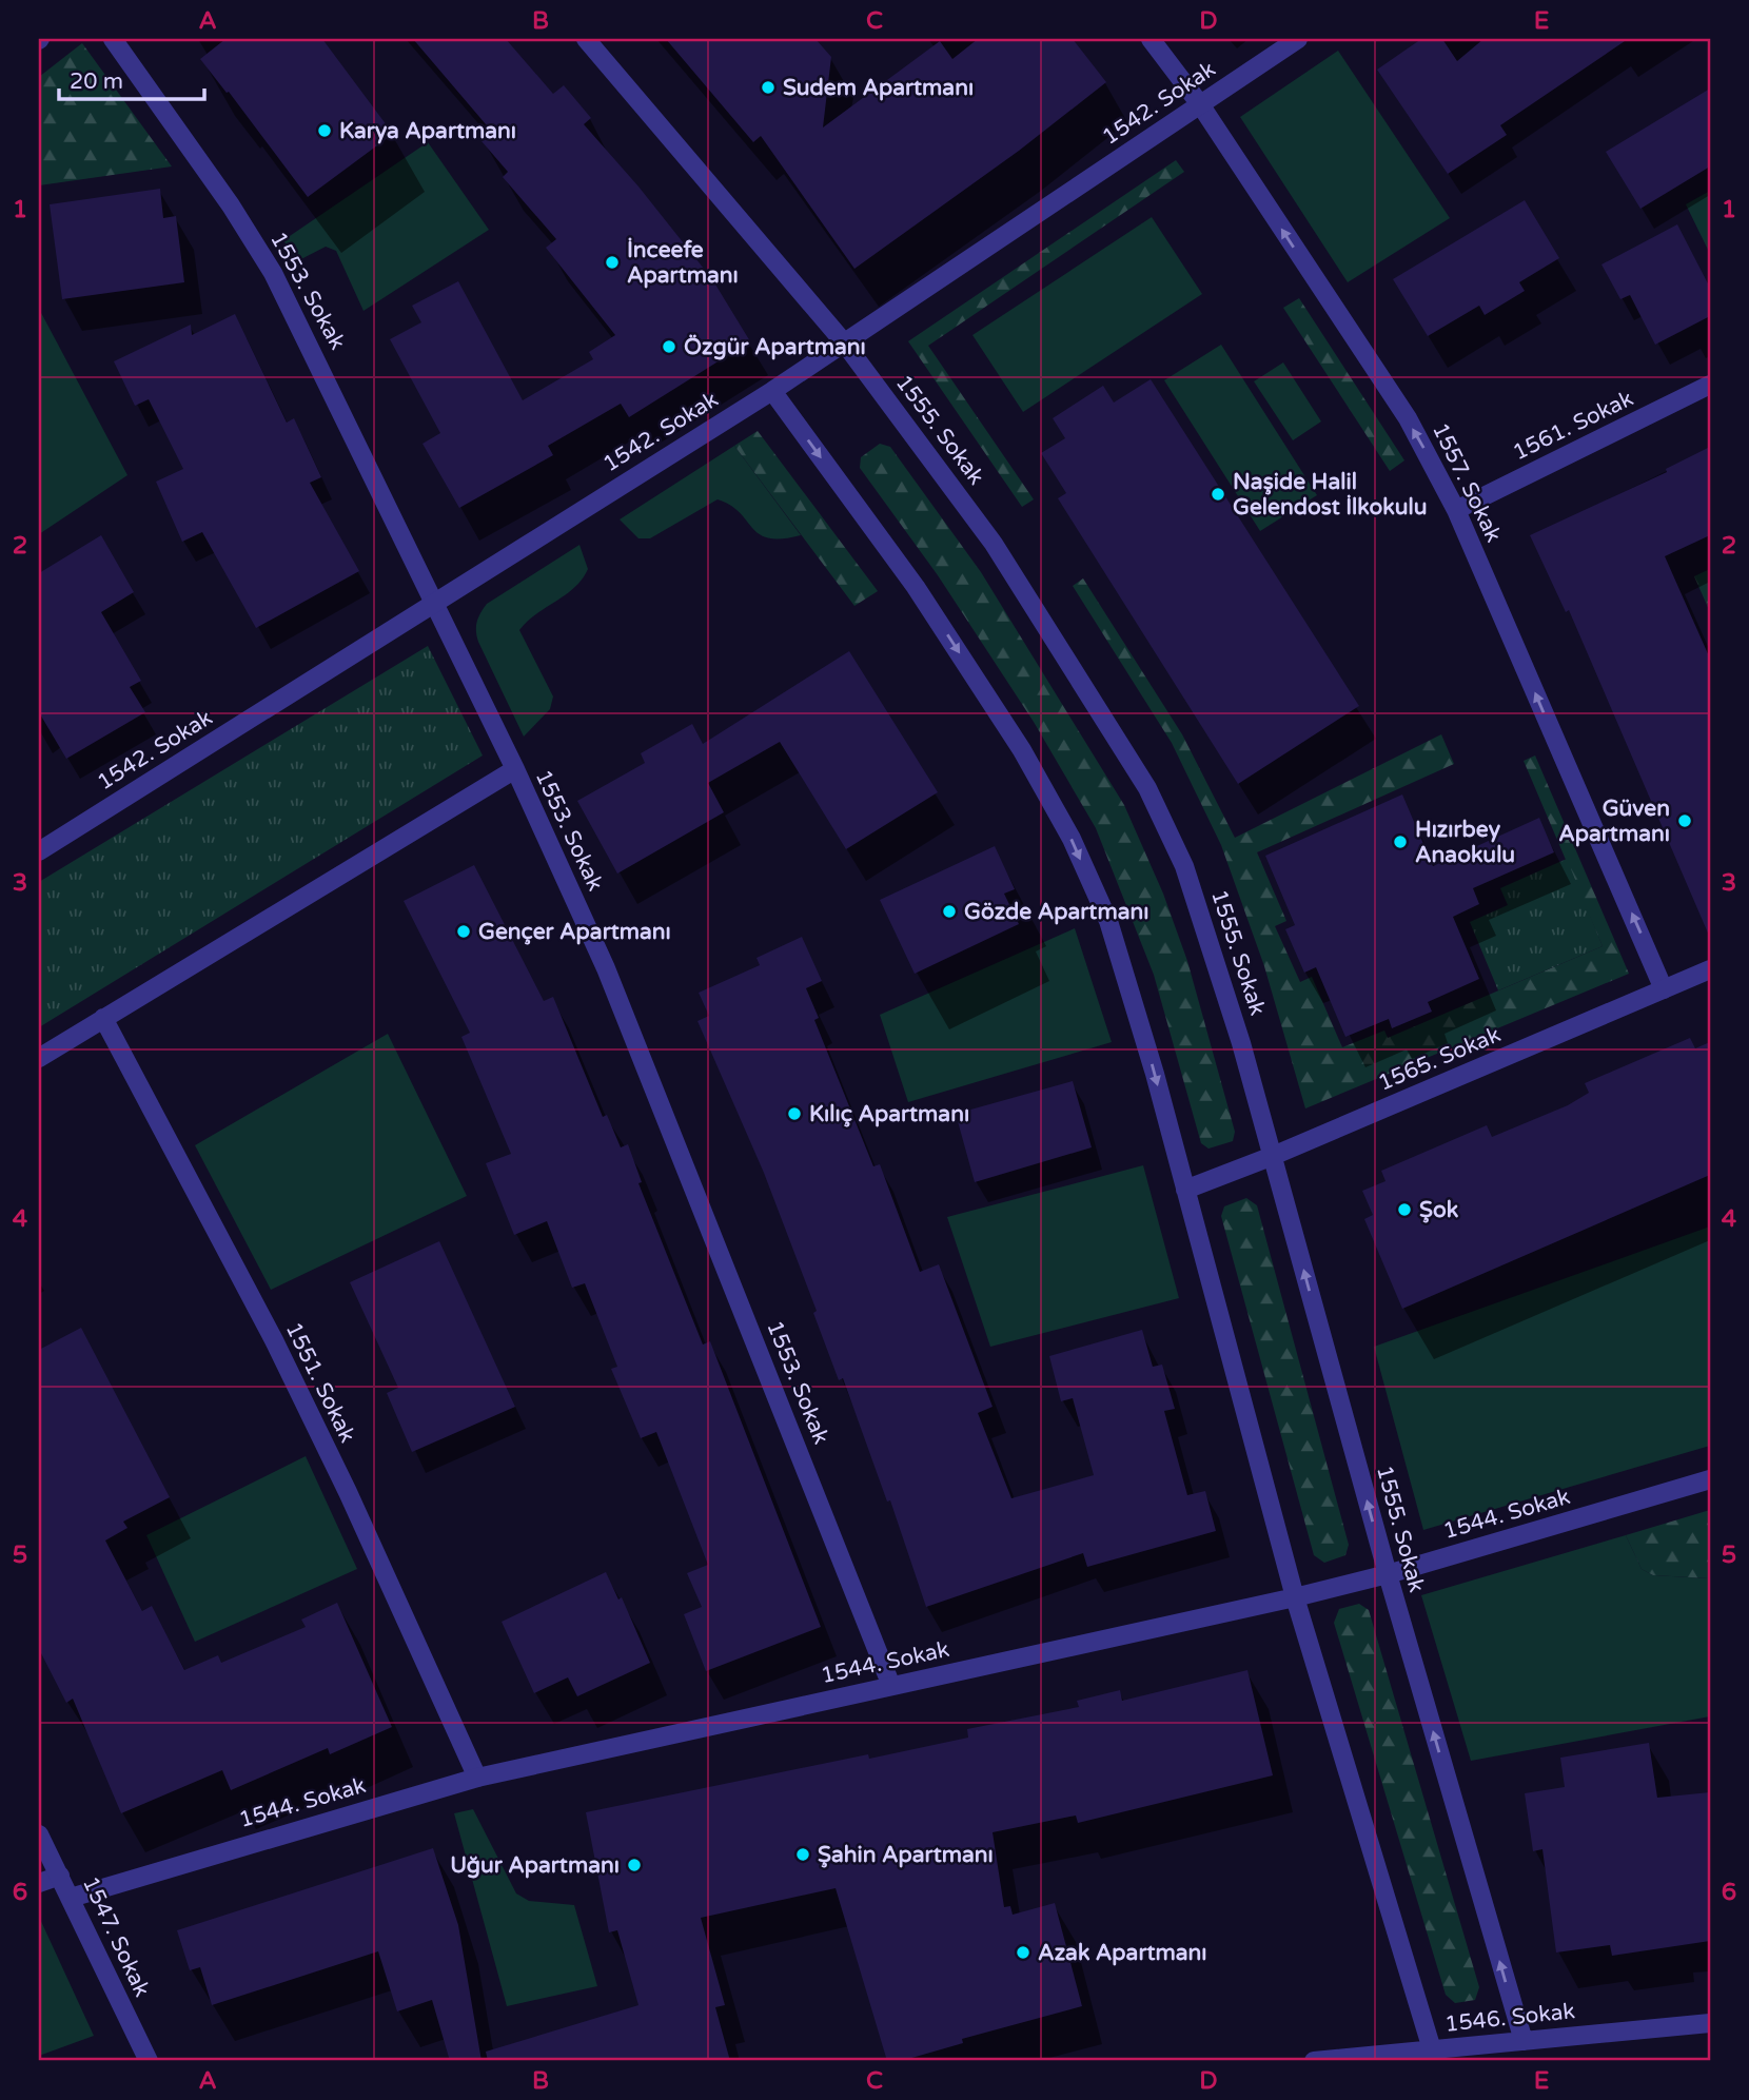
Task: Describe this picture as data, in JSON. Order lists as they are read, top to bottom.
{
  "streets": {
    "street": [
      "1542. Sokak",
      "1553. Sokak",
      "1561. Sokak",
      "1555. Sokak",
      "1557. Sokak",
      "1565. Sokak",
      "1551. Sokak",
      "1544. Sokak",
      "1547. Sokak",
      "1546. Sokak"
    ]
  },
  "crossings": [
    ["1542. Sokak", "1553. Sokak"],
    ["1542. Sokak", "1555. Sokak"],
    ["1542. Sokak", "1557. Sokak"],
    ["1553. Sokak", "1544. Sokak"],
    ["1561. Sokak", "1557. Sokak"],
    ["1555. Sokak", "1565. Sokak"],
    ["1555. Sokak", "1544. Sokak"],
    ["1555. Sokak", "1546. Sokak"],
    ["1557. Sokak", "1565. Sokak"],
    ["1551. Sokak", "1544. Sokak"],
    ["1544. Sokak", "1547. Sokak"]
  ],
  "one_way": ["1557. Sokak"],
  "places": [
    "Sudem Apartmanı",
    "Karya Apartmanı",
    "İnceefe Apartmanı",
    "Özgür Apartmanı",
    "Naşide Halil Gelendost İlkokulu",
    "Güven Apartmanı",
    "Hızırbey Anaokulu",
    "Gözde Apartmanı",
    "Gençer Apartmanı",
    "Kılıç Apartmanı",
    "Şok",
    "Şahin Apartmanı",
    "Uğur Apartmanı",
    "Azak Apartmanı"
  ],
  "scale_bar": "20 m",
  "grid": {
    "columns": [
      "A",
      "B",
      "C",
      "D",
      "E"
    ],
    "rows": [
      "1",
      "2",
      "3",
      "4",
      "5",
      "6"
    ]
  }
}
